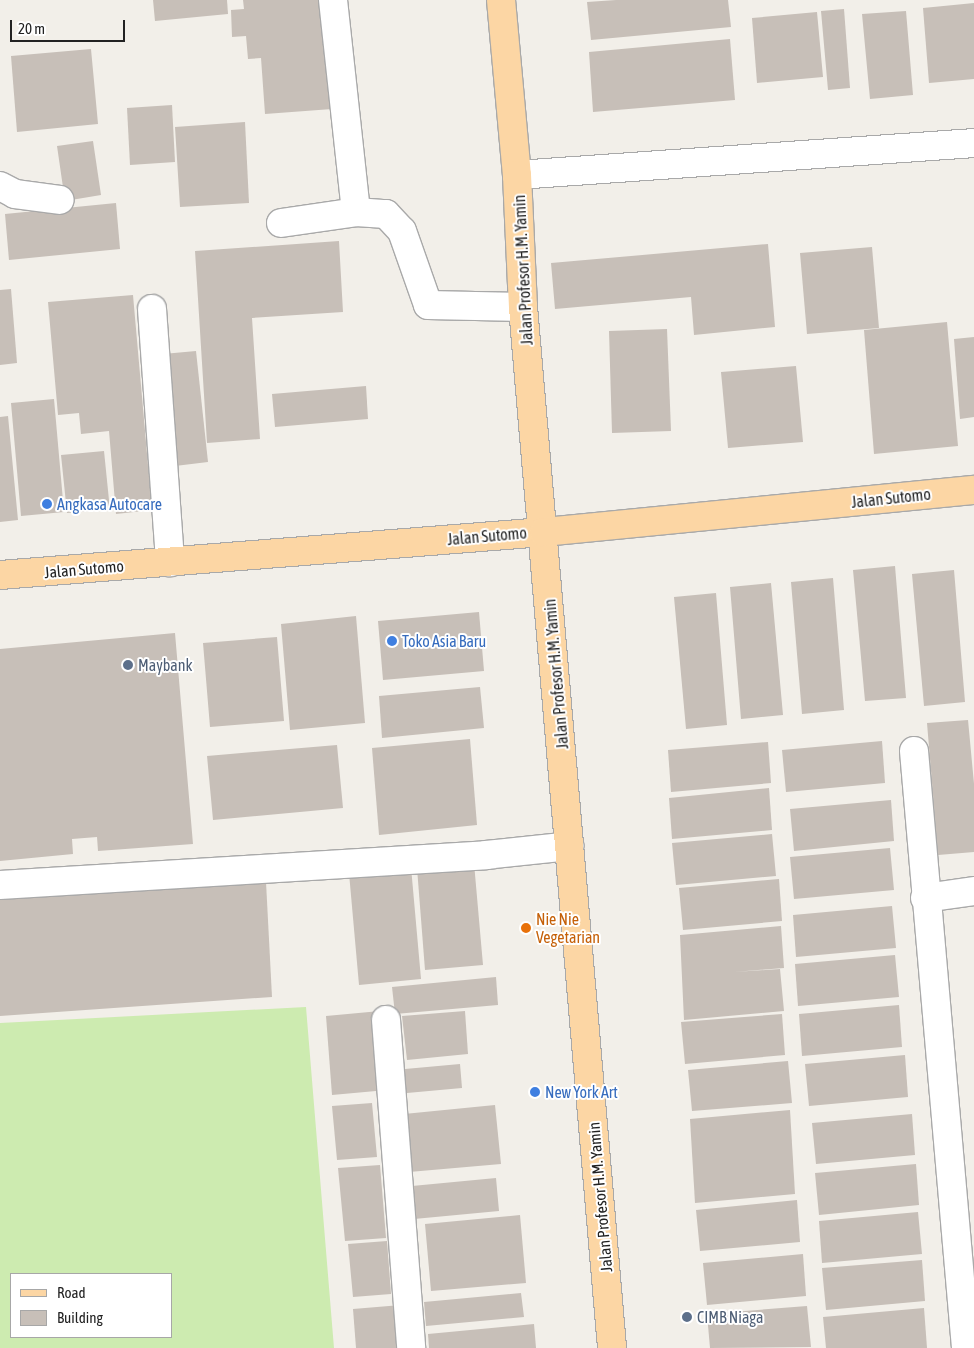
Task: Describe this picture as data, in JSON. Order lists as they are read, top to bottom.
{
  "streets": {
    "main road": ["Jalan Profesor H.M. Yamin", "Jalan Sutomo"]
  },
  "crossings": [
    ["Jalan Profesor H.M. Yamin", "Jalan Sutomo"]
  ],
  "places": [
    "Angkasa Autocare",
    "Toko Asia Baru",
    "Maybank",
    "Nie Nie Vegetarian",
    "New York Art",
    "CIMB Niaga"
  ],
  "legend": ["Road", "Building"],
  "scale_bar": "20 m"
}
